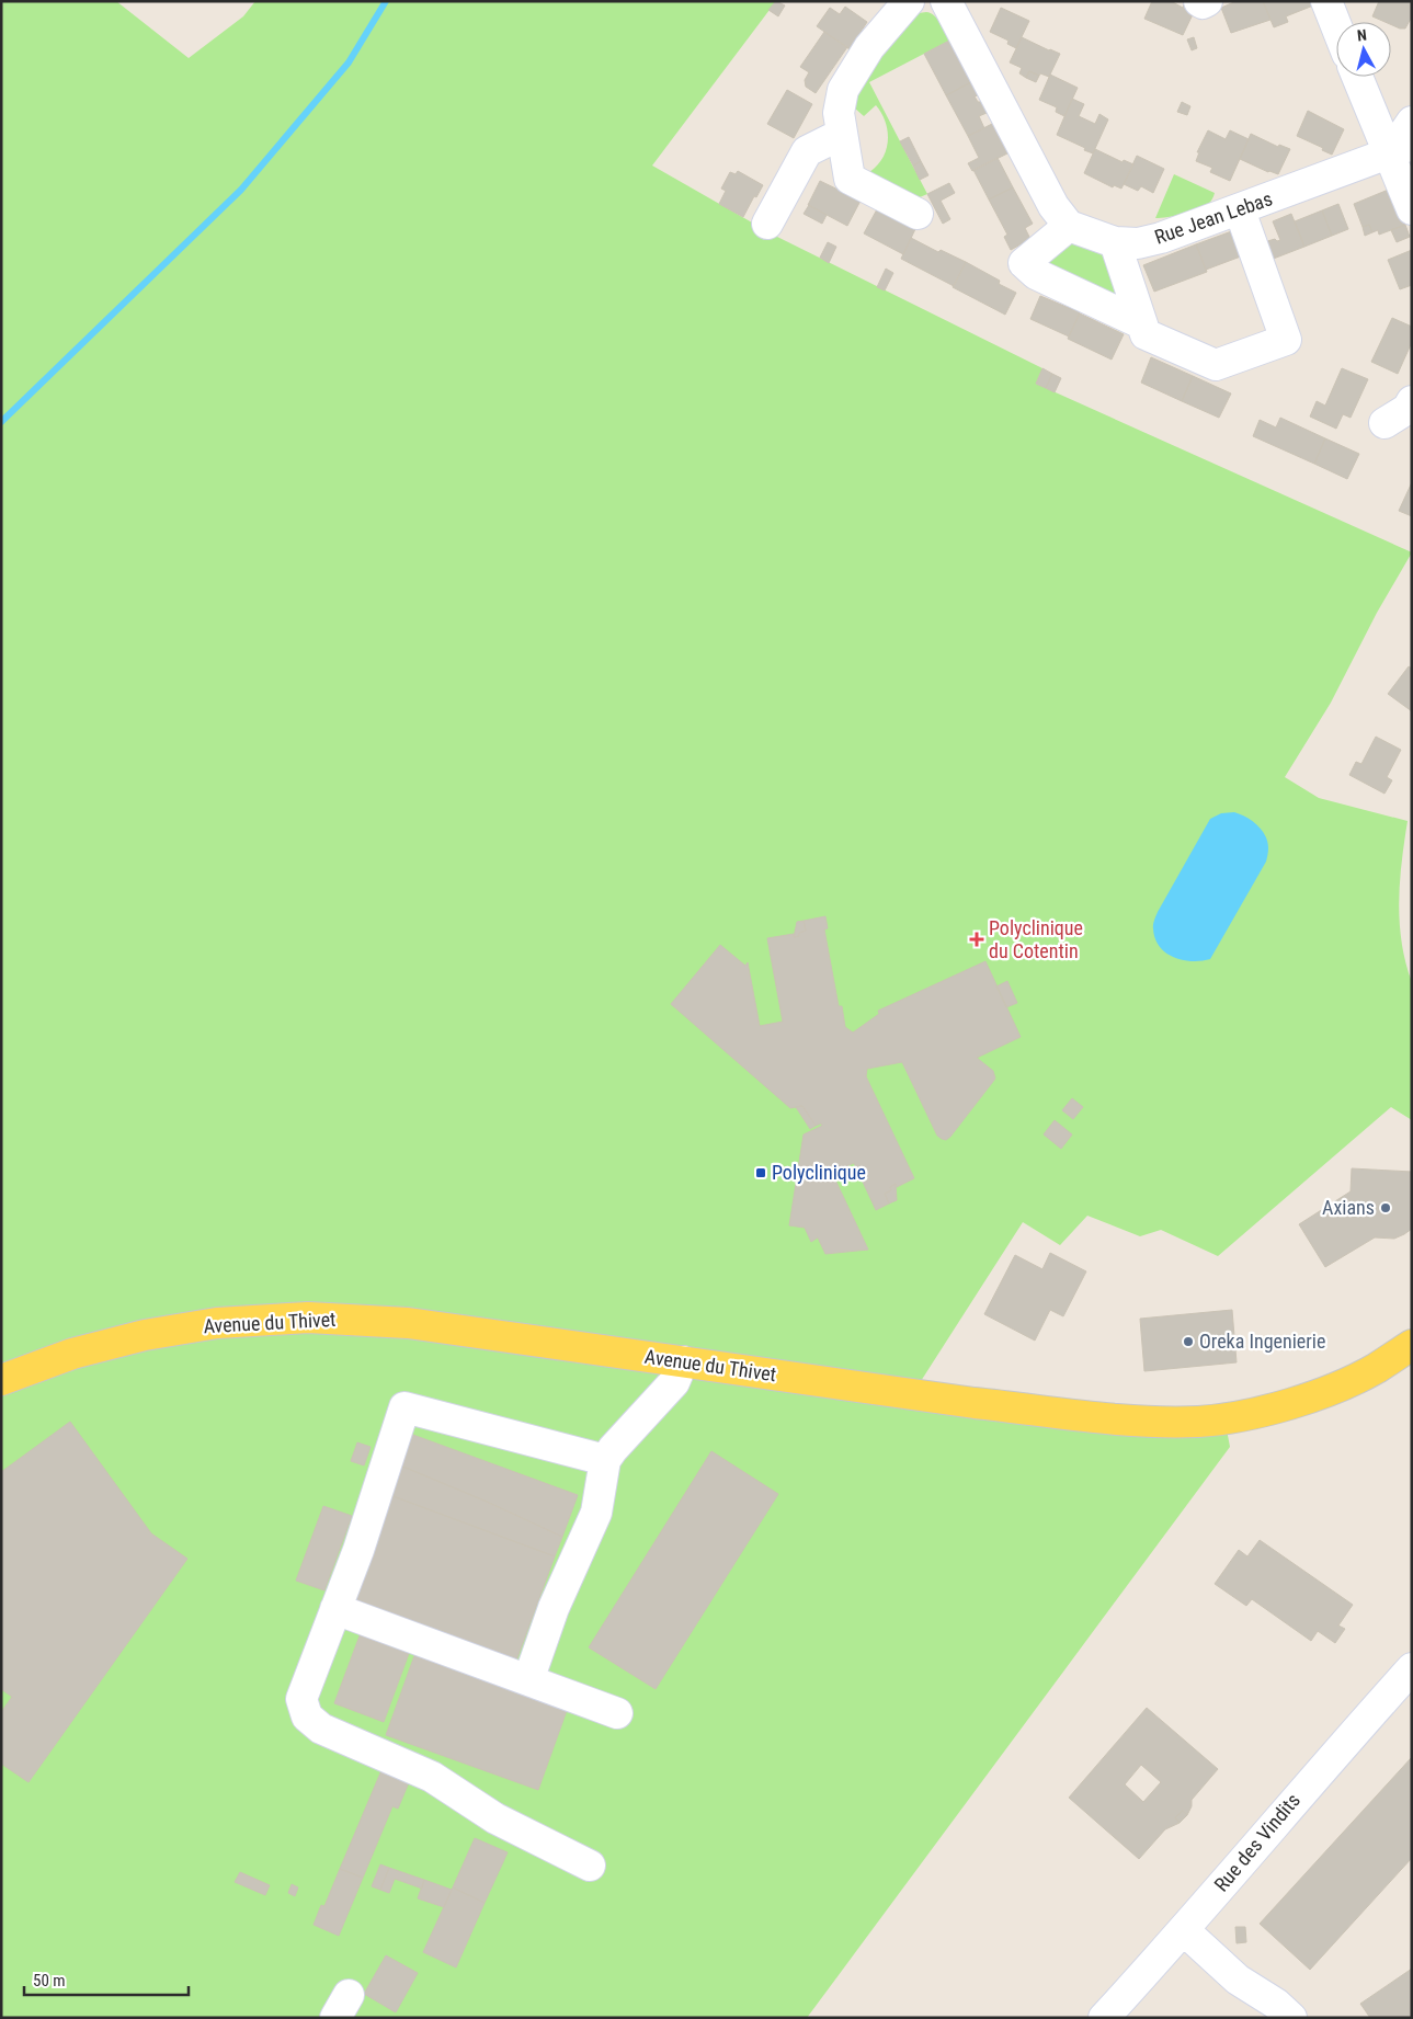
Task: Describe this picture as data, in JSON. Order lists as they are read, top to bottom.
{
  "streets": {
    "main road": ["Avenue du Thivet"],
    "street": ["Rue Jean Lebas", "Rue des Vindits"]
  },
  "places": {
    "health": ["Polyclinique du Cotentin"],
    "transit": ["Polyclinique"],
    "other": ["Axians", "Oreka Ingenierie"]
  },
  "scale_bar": "50 m",
  "north": "top"
}
